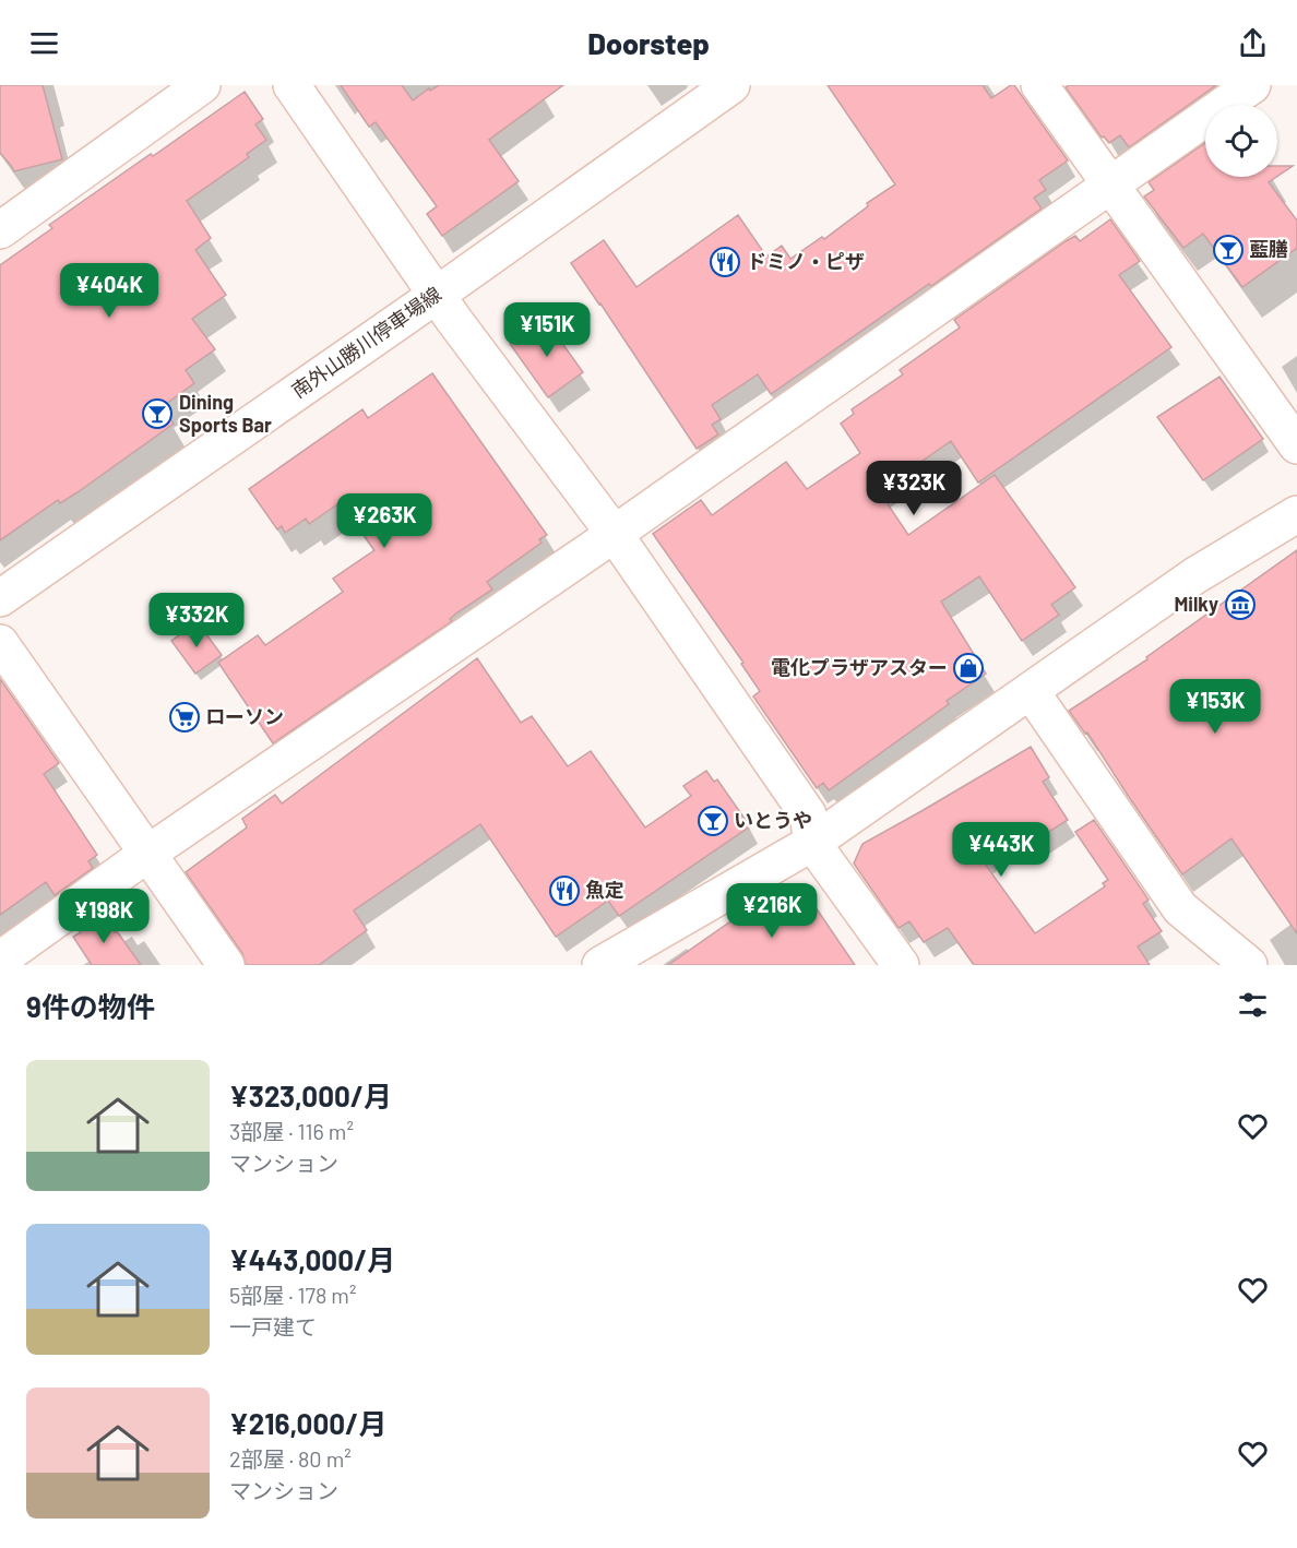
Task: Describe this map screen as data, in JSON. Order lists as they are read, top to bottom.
{
  "streets": {
    "street": ["南外山勝川停車場線"]
  },
  "places": {
    "bar": ["藍膳", "Dining Sports Bar", "いとうや"],
    "restaurant": ["ドミノ・ピザ", "魚定"],
    "museum": ["Milky"],
    "shop": ["電化プラザアスター"],
    "supermarket": ["ローソン"]
  },
  "page": {
    "header": "Doorstep",
    "price": [
      "¥404K",
      "¥151K",
      "¥323K",
      "¥263K",
      "¥332K",
      "¥153K",
      "¥443K",
      "¥216K",
      "¥198K"
    ],
    "heading": "9件の物件",
    "list": [
      {
        "name": "¥323,000/月",
        "note": "3部屋 · 116 m² · マンション"
      },
      {
        "name": "¥443,000/月",
        "note": "5部屋 · 178 m² · 一戸建て"
      },
      {
        "name": "¥216,000/月",
        "note": "2部屋 · 80 m² · マンション"
      }
    ]
  }
}
